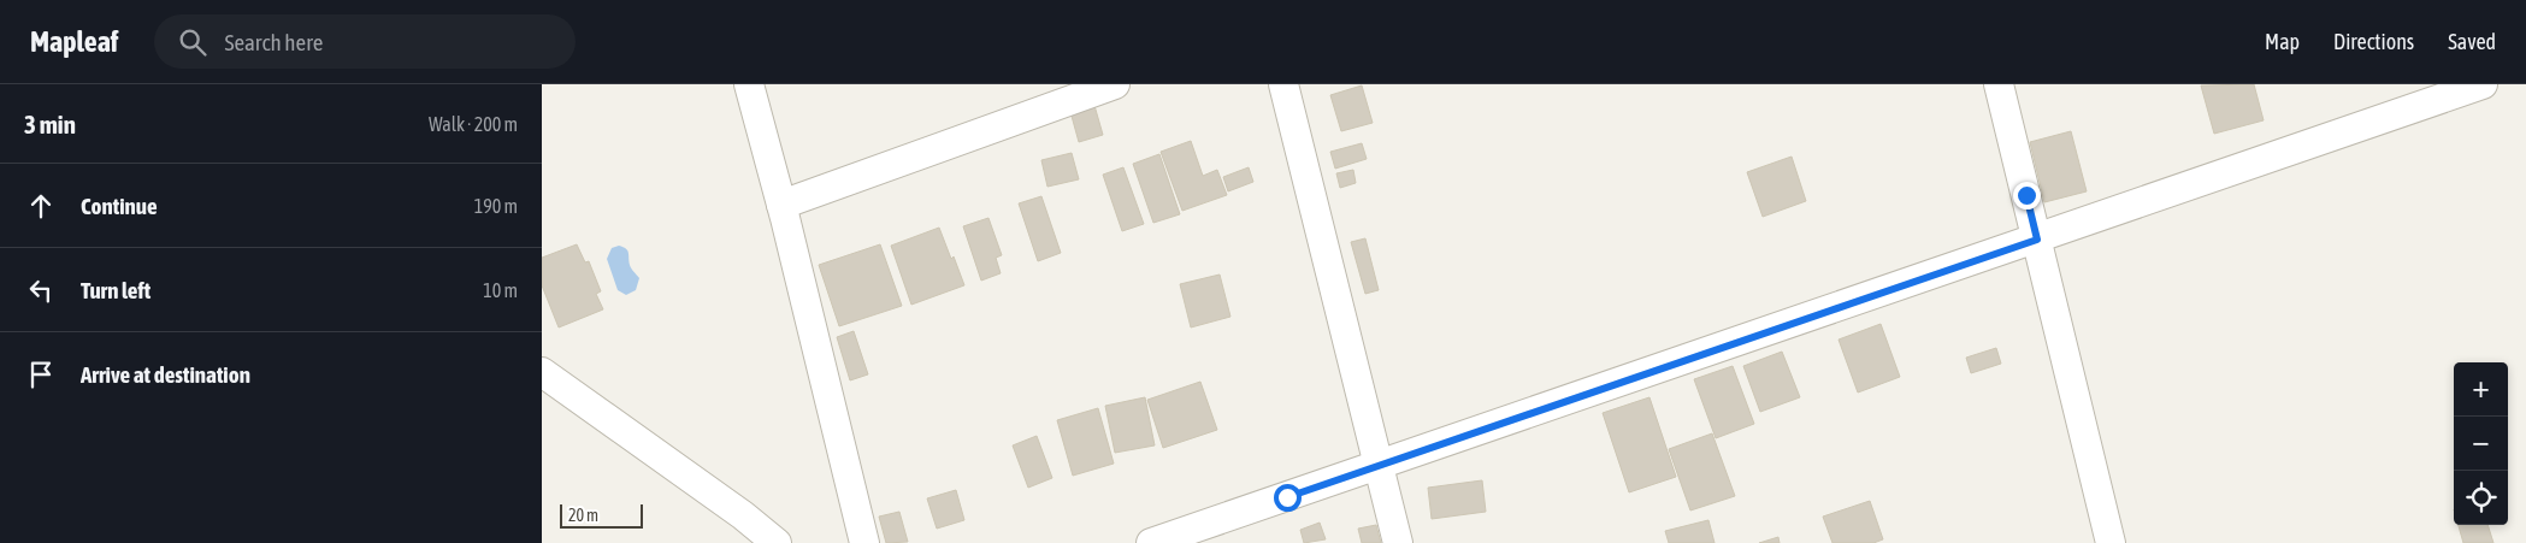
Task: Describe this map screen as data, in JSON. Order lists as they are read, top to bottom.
{
  "scale_bar": "20 m",
  "page": {
    "header": "Mapleaf",
    "search": "Search here",
    "nav": ["Map", "Directions", "Saved"],
    "heading": ["3 min", "Walk · 200 m"],
    "list": [
      ["Continue", "190 m"],
      ["Turn left", "10 m"],
      "Arrive at destination"
    ],
    "map_buttons": ["+", "−"],
    "scale": "20 m"
  }
}
